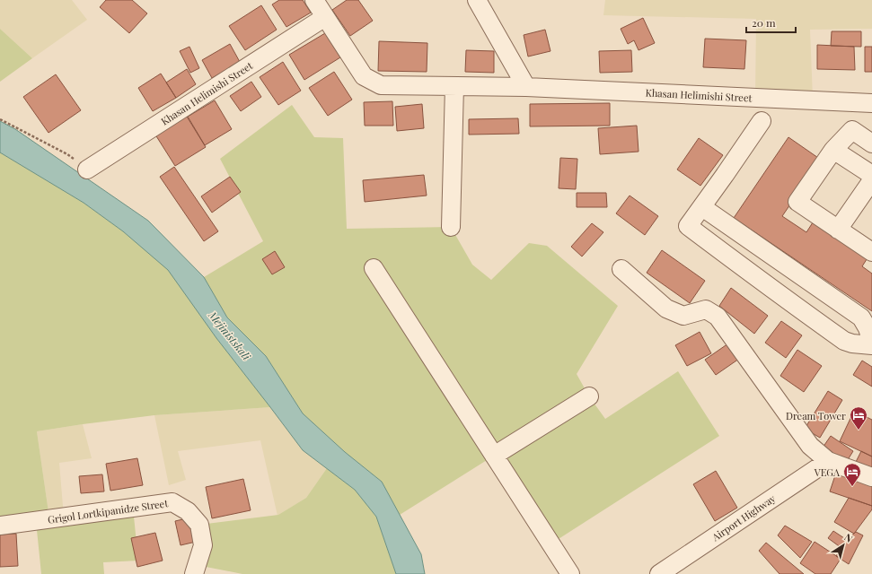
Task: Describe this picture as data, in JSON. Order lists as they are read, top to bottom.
{
  "streets": {
    "street": ["Khasan Helimishi Street", "Grigol Lortkipanidze Street", "Airport Highway"]
  },
  "water": ["Mejinistskali"],
  "places": {
    "hotel": ["Dream Tower", "VEGA"]
  },
  "scale_bar": "20 m",
  "north": "top right"
}
